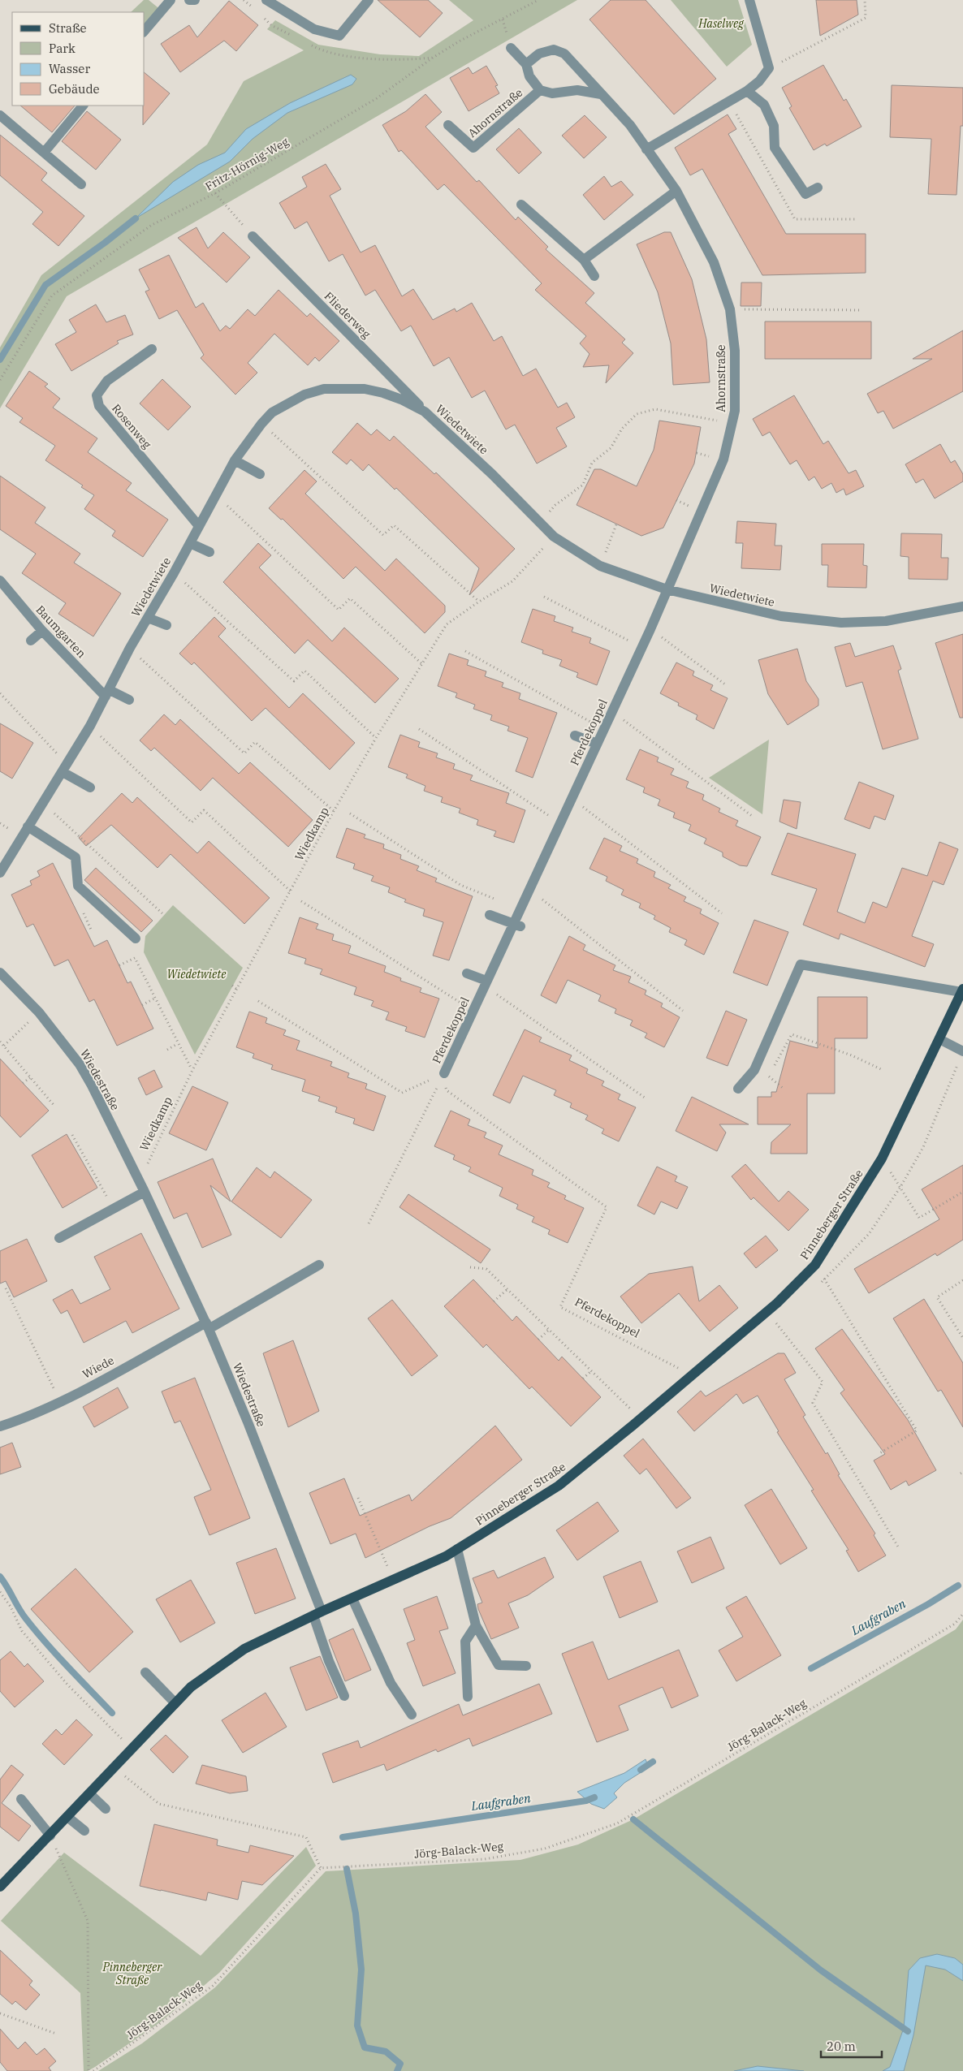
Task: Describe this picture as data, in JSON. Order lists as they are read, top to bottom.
{
  "streets": {
    "main road": ["Pinneberger Straße"],
    "street": [
      "Ahornstraße",
      "Fliederweg",
      "Rosenweg",
      "Wiedetwiete",
      "Baumgarten",
      "Pferdekoppel",
      "Wiedestraße",
      "Wiede"
    ],
    "path": ["Fritz-Hörnig-Weg", "Wiedkamp", "Jörg-Balack-Weg"]
  },
  "crossings": [
    ["Ahornstraße", "Wiedetwiete"],
    ["Ahornstraße", "Pferdekoppel"],
    ["Fliederweg", "Wiedetwiete"],
    ["Rosenweg", "Wiedetwiete"],
    ["Wiedetwiete", "Baumgarten"],
    ["Wiedetwiete", "Pferdekoppel"],
    ["Wiedetwiete", "Wiedkamp"],
    ["Pferdekoppel", "Pinneberger Straße"],
    ["Wiedkamp", "Wiedestraße"],
    ["Wiedestraße", "Pinneberger Straße"],
    ["Wiedestraße", "Wiede"]
  ],
  "water": ["Laufgraben"],
  "parks": ["Haselweg", "Wiedetwiete", "Pinneberger Straße"],
  "legend": [
    "Straße",
    "Park",
    "Wasser",
    "Gebäude"
  ],
  "scale_bar": "20 m"
}
